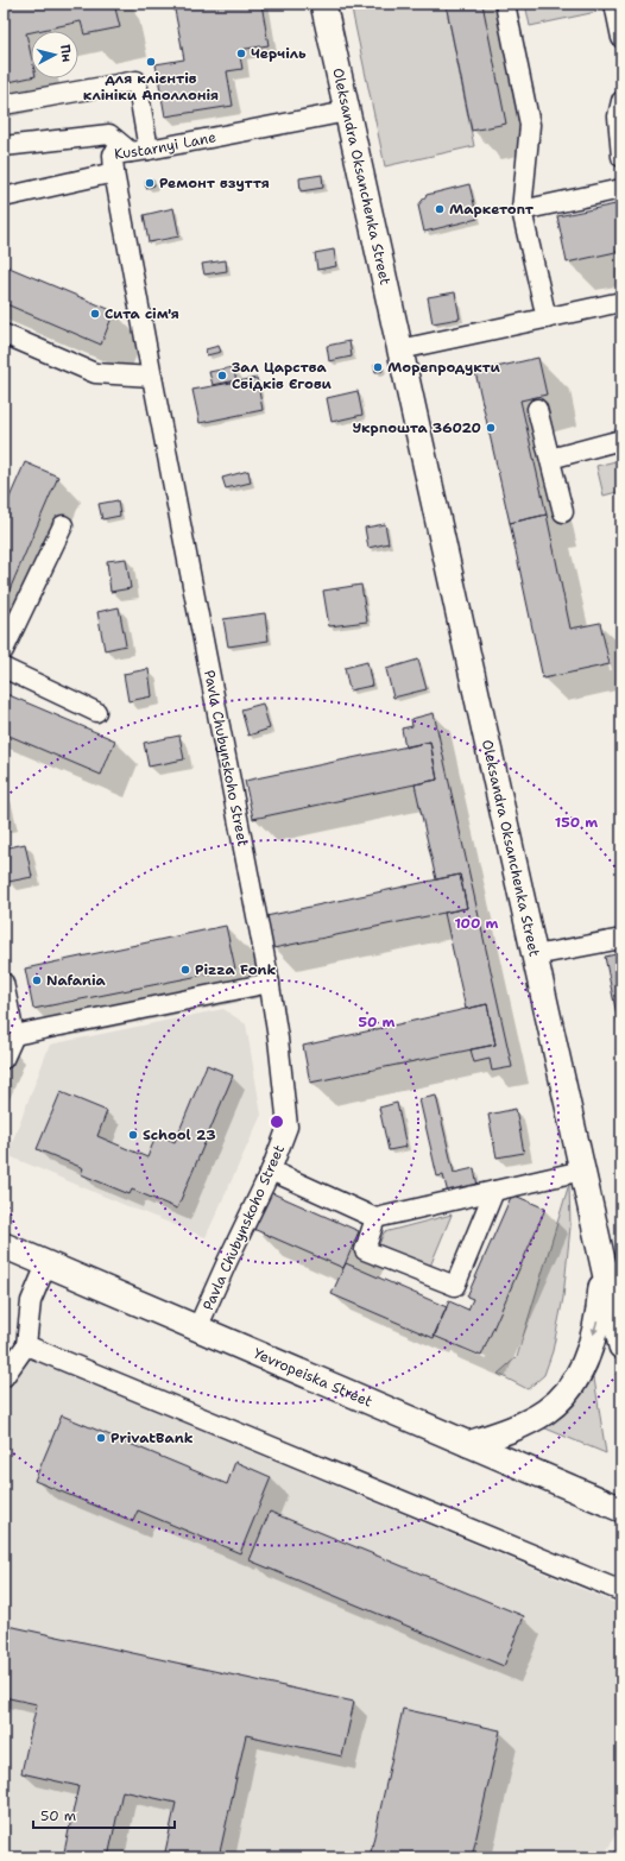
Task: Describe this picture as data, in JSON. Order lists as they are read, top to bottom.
{
  "streets": {
    "main road": ["Oleksandra Oksanchenka Street", "Yevropeiska Street"],
    "street": ["Kustarnyi Lane", "Pavla Chubynskoho Street"]
  },
  "crossings": [
    ["Kustarnyi Lane", "Oleksandra Oksanchenka Street"],
    ["Kustarnyi Lane", "Pavla Chubynskoho Street"],
    ["Pavla Chubynskoho Street", "Yevropeiska Street"]
  ],
  "places": [
    "Черчіль",
    "для клієнтів клініки Аполлонія",
    "Ремонт взуття",
    "Маркетопт",
    "Сита сім'я",
    "Морепродукти",
    "Зал Царства Cвідків Єгови",
    "Укрпошта 36020",
    "Pizza Fonk",
    "Nafania",
    "School 23",
    "PrivatBank"
  ],
  "scale_bar": "50 m",
  "north": "right",
  "rings": ["150 m", "100 m", "50 m"]
}
